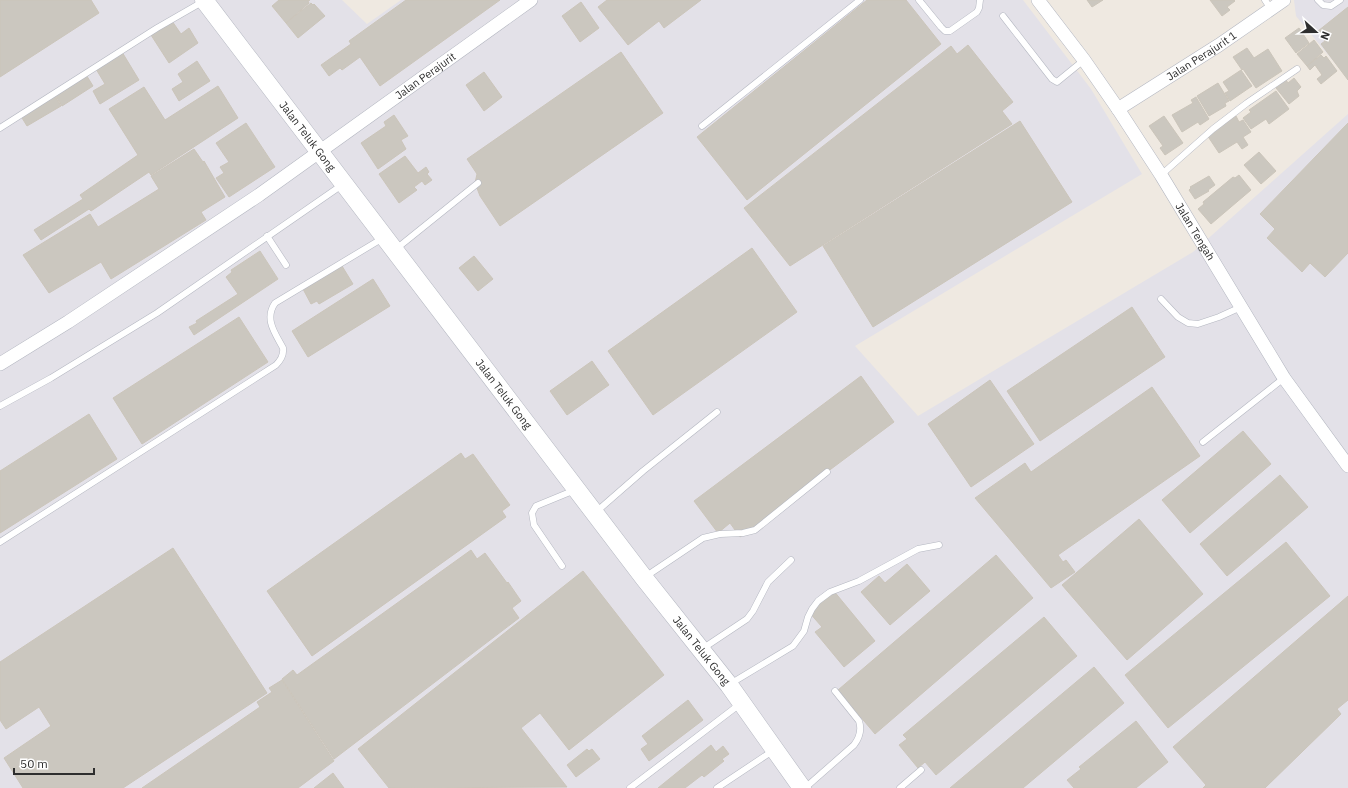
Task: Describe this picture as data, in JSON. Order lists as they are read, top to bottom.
{
  "streets": {
    "street": [
      "Jalan Perajurit 1",
      "Jalan Perajurit",
      "Jalan Teluk Gong",
      "Jalan Tengah"
    ]
  },
  "crossings": [
    ["Jalan Perajurit 1", "Jalan Tengah"],
    ["Jalan Perajurit", "Jalan Teluk Gong"]
  ],
  "scale_bar": "50 m",
  "north": "right"
}
